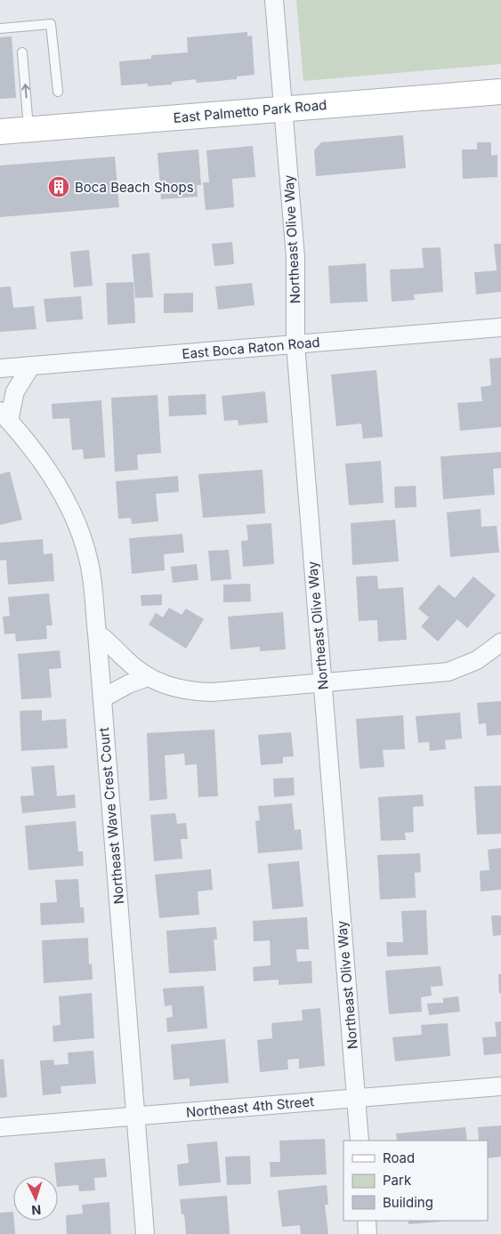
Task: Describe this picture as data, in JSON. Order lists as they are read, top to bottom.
{
  "streets": {
    "main road": ["East Palmetto Park Road"],
    "street": [
      "Northeast Olive Way",
      "East Boca Raton Road",
      "Northeast Wave Crest Court",
      "Northeast 4th Street"
    ]
  },
  "crossings": [
    ["East Palmetto Park Road", "Northeast Olive Way"],
    ["Northeast Olive Way", "East Boca Raton Road"],
    ["Northeast Olive Way", "Northeast 4th Street"],
    ["East Boca Raton Road", "Northeast Wave Crest Court"],
    ["Northeast Wave Crest Court", "Northeast 4th Street"]
  ],
  "places": {
    "building": ["Boca Beach Shops"]
  },
  "legend": ["Road", "Park", "Building"],
  "north": "bottom"
}
